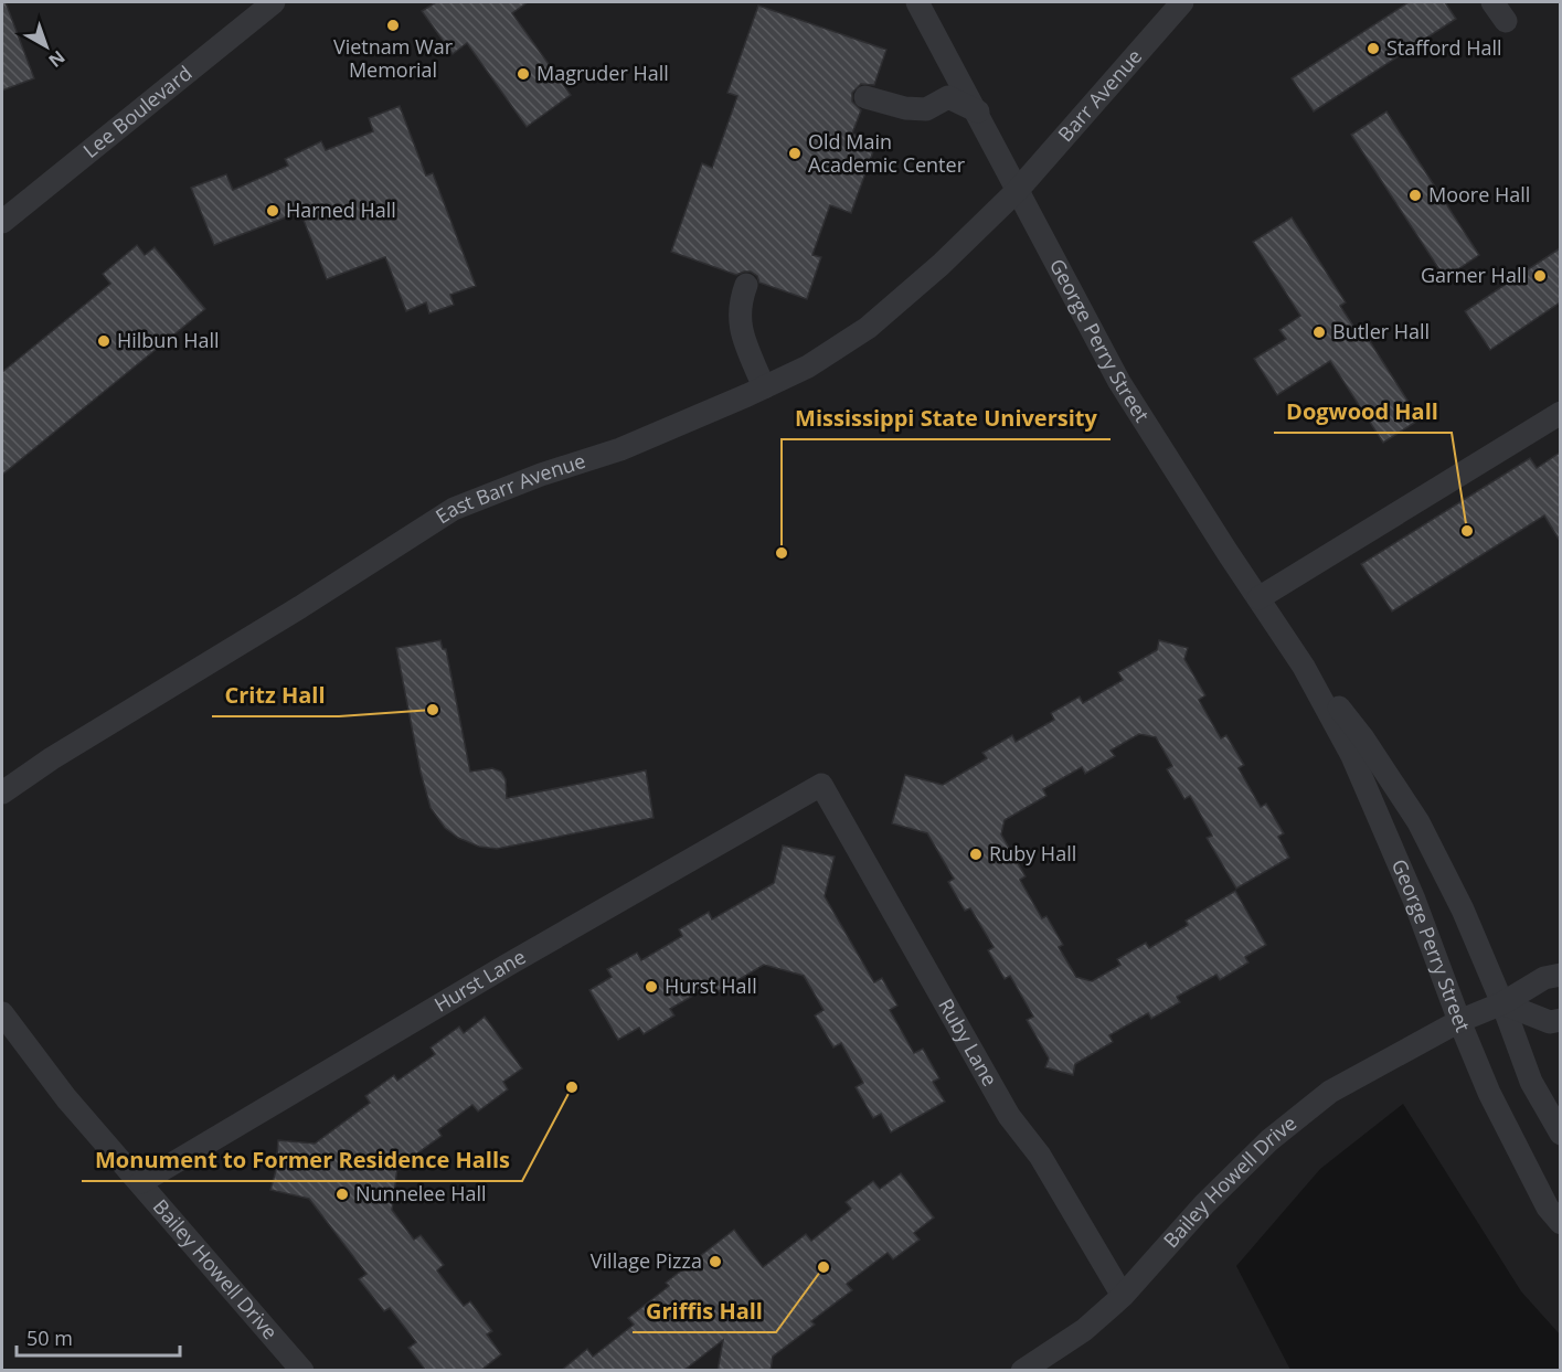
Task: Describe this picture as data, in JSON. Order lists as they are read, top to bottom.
{
  "streets": {
    "street": [
      "Barr Avenue",
      "Lee Boulevard",
      "George Perry Street",
      "East Barr Avenue",
      "Hurst Lane",
      "Ruby Lane",
      "Bailey Howell Drive"
    ]
  },
  "crossings": [
    ["Barr Avenue", "George Perry Street"],
    ["Barr Avenue", "East Barr Avenue"],
    ["George Perry Street", "East Barr Avenue"],
    ["George Perry Street", "Bailey Howell Drive"],
    ["Hurst Lane", "Ruby Lane"],
    ["Hurst Lane", "Bailey Howell Drive"],
    ["Ruby Lane", "Bailey Howell Drive"]
  ],
  "places": [
    "Vietnam War Memorial",
    "Stafford Hall",
    "Magruder Hall",
    "Old Main Academic Center",
    "Moore Hall",
    "Harned Hall",
    "Garner Hall",
    "Butler Hall",
    "Hilbun Hall",
    "Dogwood Hall",
    "Mississippi State University",
    "Critz Hall",
    "Ruby Hall",
    "Hurst Hall",
    "Monument to Former Residence Halls",
    "Nunnelee Hall",
    "Village Pizza",
    "Griffis Hall"
  ],
  "scale_bar": "50 m",
  "north": "bottom right"
}
